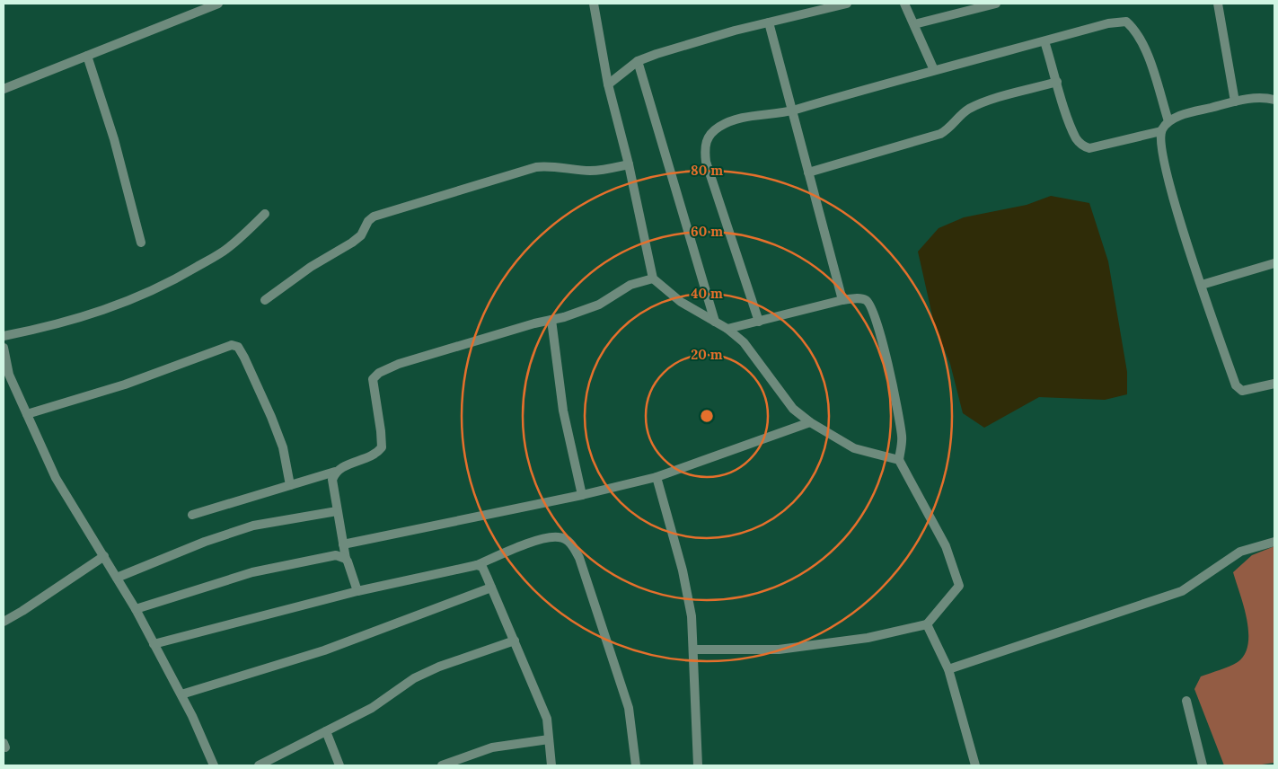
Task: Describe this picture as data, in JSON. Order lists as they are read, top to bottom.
{
  "rings": [
    "80 m",
    "60 m",
    "40 m",
    "20 m"
  ]
}
